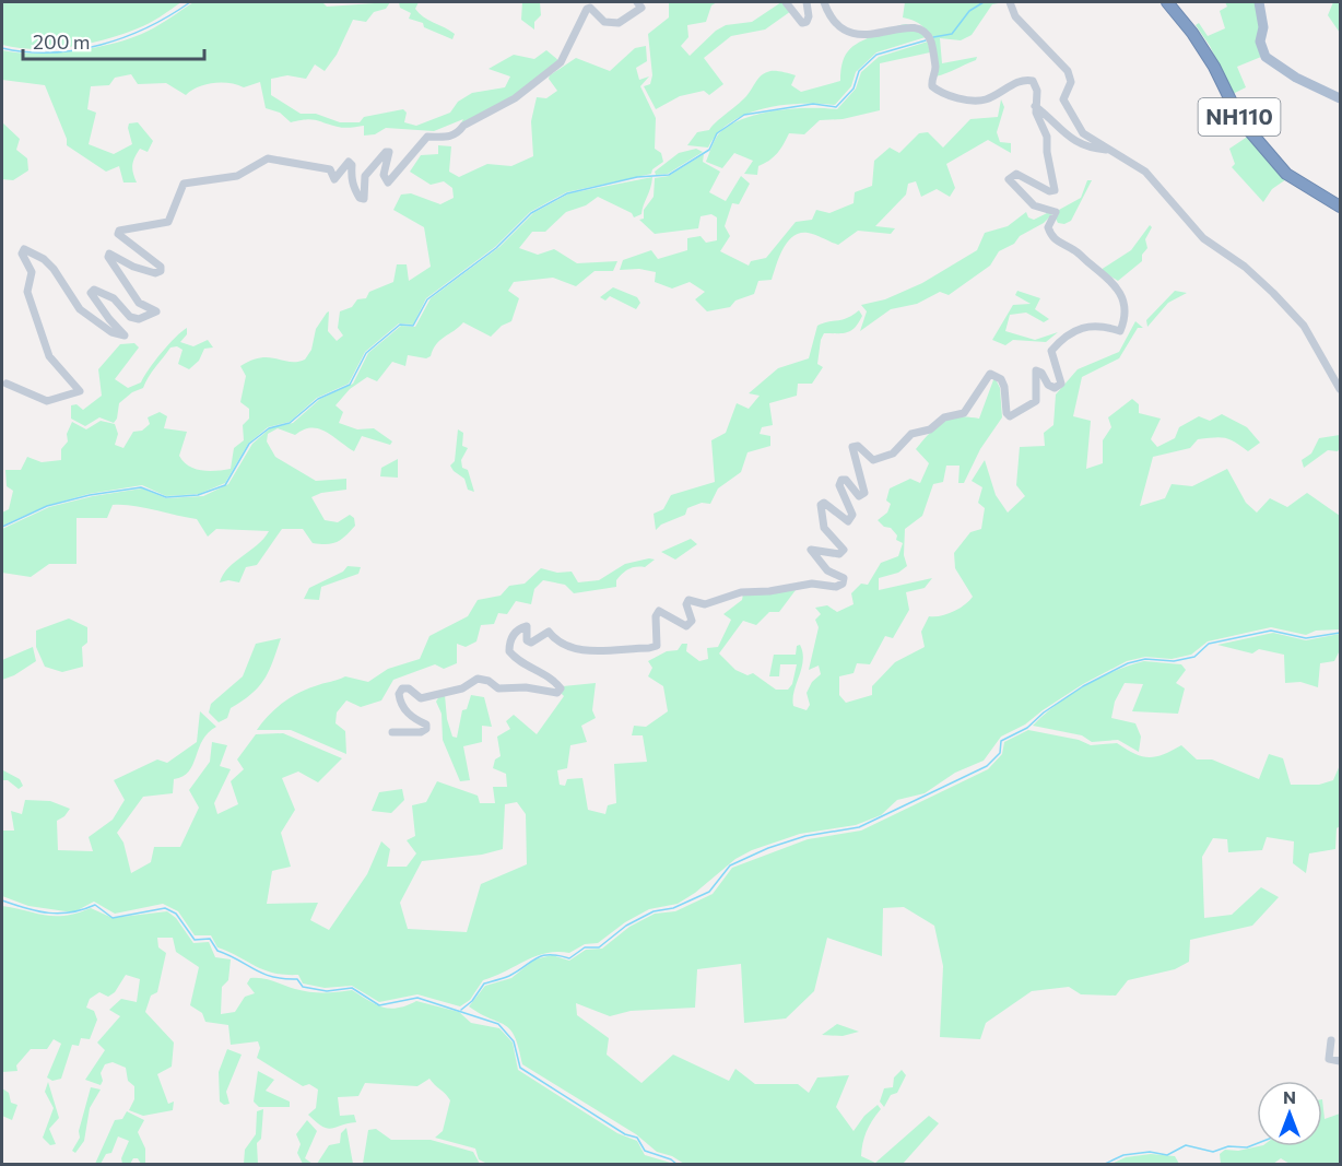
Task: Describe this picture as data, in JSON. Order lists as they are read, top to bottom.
{
  "streets": {
    "highway": ["NH110"]
  },
  "scale_bar": "200 m",
  "north": "top"
}
